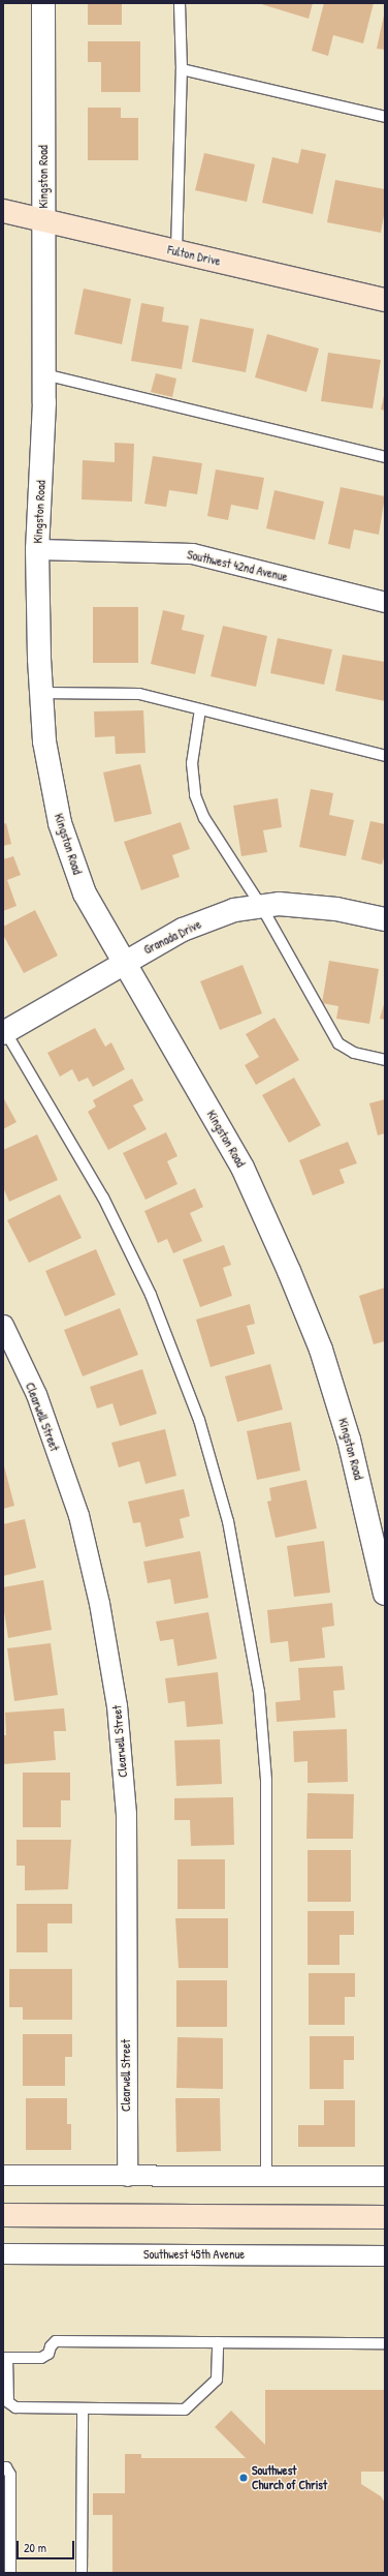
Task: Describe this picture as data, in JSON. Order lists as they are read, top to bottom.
{
  "streets": {
    "main road": ["Fulton Drive"],
    "street": [
      "Kingston Road",
      "Southwest 42nd Avenue",
      "Granada Drive",
      "Clearwell Street",
      "Southwest 45th Avenue"
    ]
  },
  "crossings": [
    ["Kingston Road", "Fulton Drive"],
    ["Kingston Road", "Southwest 42nd Avenue"],
    ["Kingston Road", "Granada Drive"]
  ],
  "places": ["Southwest Church of Christ"],
  "scale_bar": "20 m"
}
